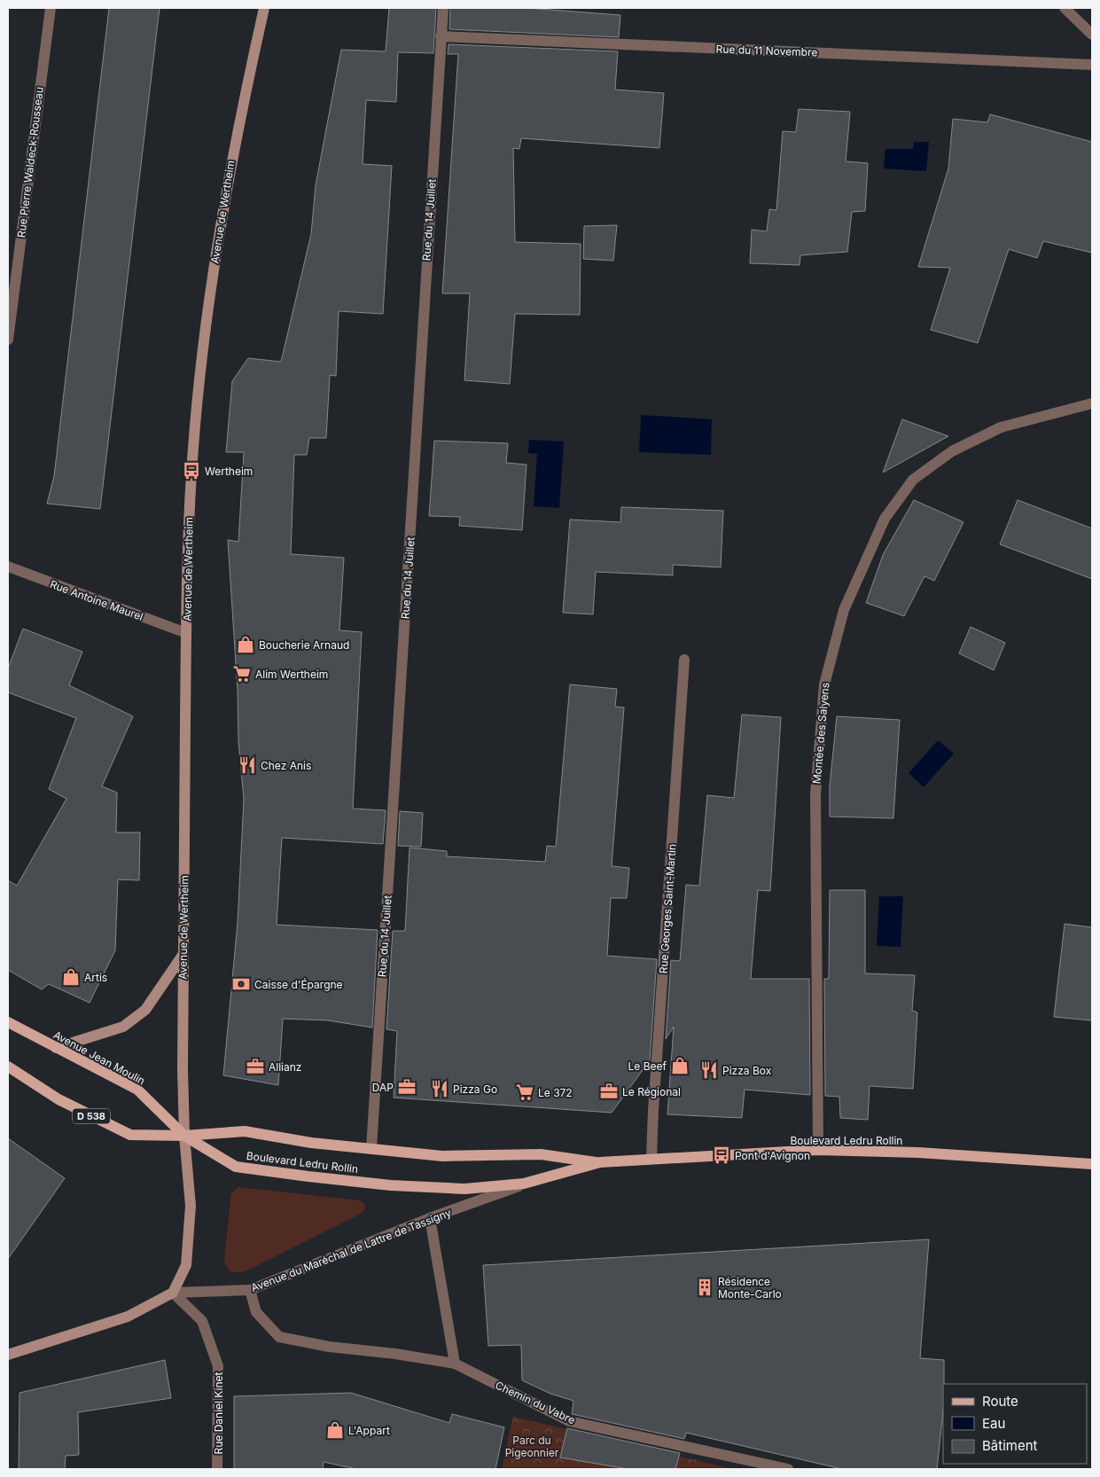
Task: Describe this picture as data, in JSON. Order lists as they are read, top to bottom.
{
  "streets": {
    "main road": ["Avenue Jean Moulin", "D 538", "Boulevard Ledru Rollin"],
    "street": [
      "Rue du 11 Novembre",
      "Rue Pierre Waldeck-Rousseau",
      "Avenue de Wertheim",
      "Rue du 14 Juillet",
      "Rue Antoine Maurel",
      "Montée des Salyens",
      "Rue Georges Saint-Martin",
      "Avenue du Maréchal de Lattre de Tassigny",
      "Chemin du Vabre",
      "Rue Daniel Kinet"
    ]
  },
  "crossings": [
    ["Rue du 11 Novembre", "Rue du 14 Juillet"],
    ["Avenue de Wertheim", "Rue Antoine Maurel"],
    ["Avenue de Wertheim", "Avenue Jean Moulin"],
    ["Avenue de Wertheim", "D 538"],
    ["Avenue de Wertheim", "Boulevard Ledru Rollin"],
    ["Rue du 14 Juillet", "Boulevard Ledru Rollin"],
    ["Montée des Salyens", "Boulevard Ledru Rollin"],
    ["Rue Georges Saint-Martin", "Boulevard Ledru Rollin"],
    ["Avenue Jean Moulin", "D 538"],
    ["Avenue Jean Moulin", "Boulevard Ledru Rollin"],
    ["D 538", "Boulevard Ledru Rollin"],
    ["Boulevard Ledru Rollin", "Avenue du Maréchal de Lattre de Tassigny"],
    ["Avenue du Maréchal de Lattre de Tassigny", "Chemin du Vabre"],
    ["Avenue du Maréchal de Lattre de Tassigny", "Rue Daniel Kinet"]
  ],
  "parks": ["Parc du Pigeonnier"],
  "places": {
    "bus stop": ["Wertheim", "Pont d'Avignon"],
    "shop": [
      "Boucherie Arnaud",
      "Artis",
      "Le Beef",
      "L'Appart"
    ],
    "supermarket": ["Alim Wertheim", "Le 372"],
    "restaurant": ["Chez Anis", "Pizza Box", "Pizza Go"],
    "bank": ["Caisse d'Épargne"],
    "office": ["Allianz", "DAP", "Le Régional"],
    "building": ["Résidence Monte-Carlo"]
  },
  "legend": ["Route", "Eau", "Bâtiment"]
}
